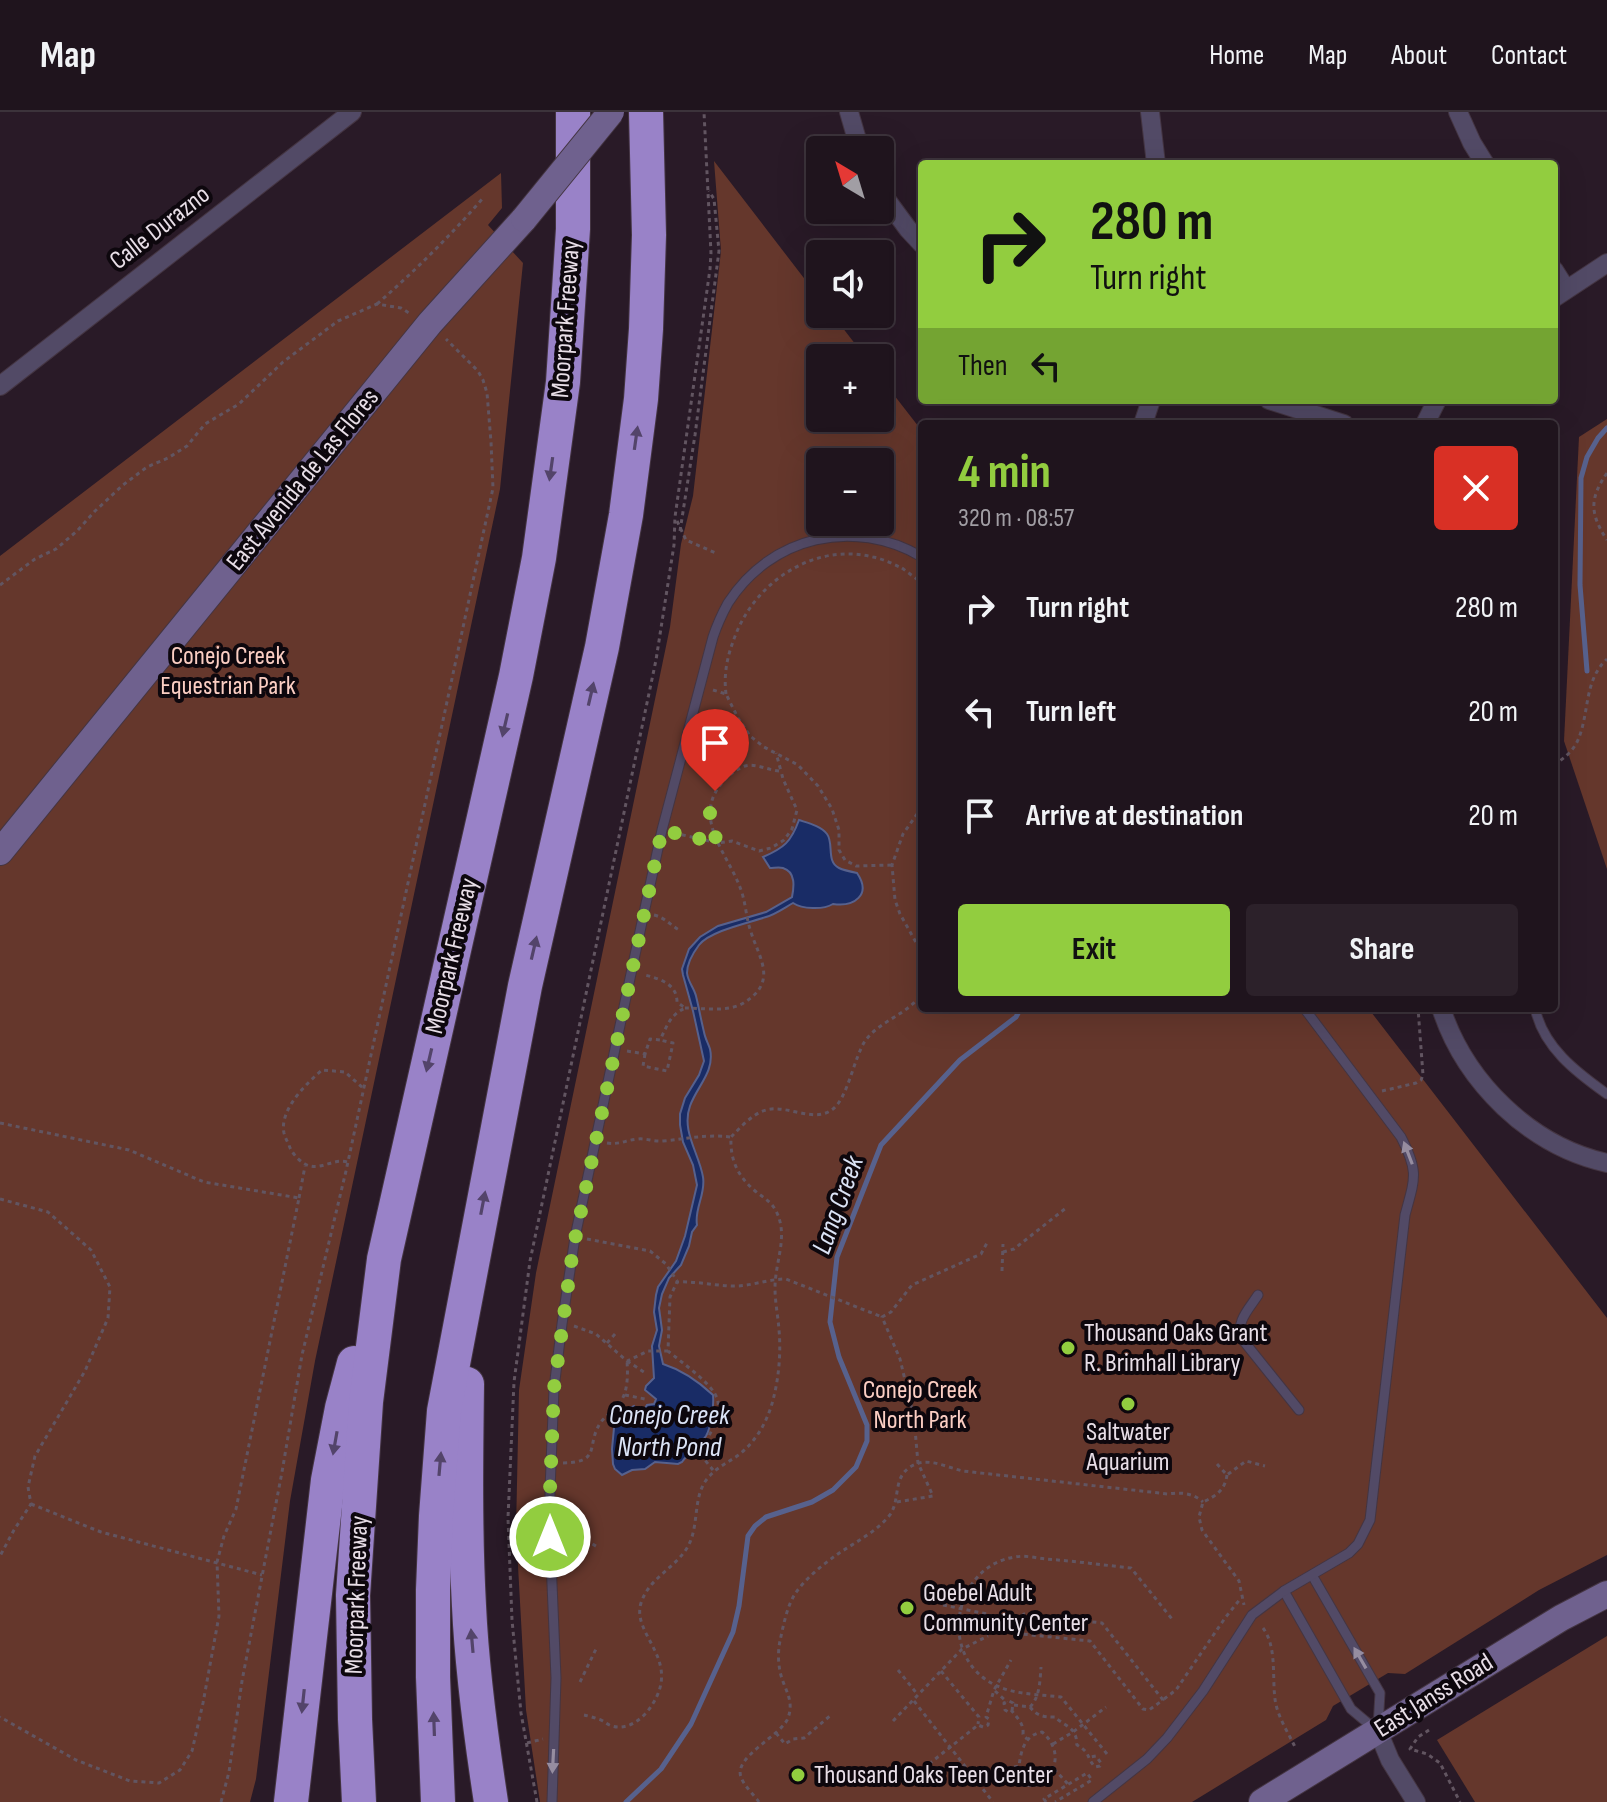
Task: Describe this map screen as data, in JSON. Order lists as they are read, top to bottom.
{
  "streets": {
    "highway": ["Moorpark Freeway"],
    "street": ["Calle Durazno", "East Avenida de Las Flores", "East Janss Road"]
  },
  "water": ["Lang Creek", "Conejo Creek North Pond"],
  "parks": ["Conejo Creek Equestrian Park", "Conejo Creek North Park"],
  "places": [
    "Thousand Oaks Grant R. Brimhall Library",
    "Saltwater Aquarium",
    "Goebel Adult Community Center",
    "Thousand Oaks Teen Center"
  ],
  "north": "top left",
  "page": {
    "header": "Map",
    "nav": [
      "Home",
      "Map",
      "About",
      "Contact"
    ],
    "map_buttons": ["+", "−"],
    "turn": ["280 m", "Turn right"],
    "then": "Then",
    "heading": ["4 min", "320 m · 08:57"],
    "list": [
      {
        "name": "Turn right",
        "value": "280 m"
      },
      {
        "name": "Turn left",
        "value": "20 m"
      },
      {
        "name": "Arrive at destination",
        "value": "20 m"
      }
    ],
    "buttons": ["Exit", "Share"]
  }
}
